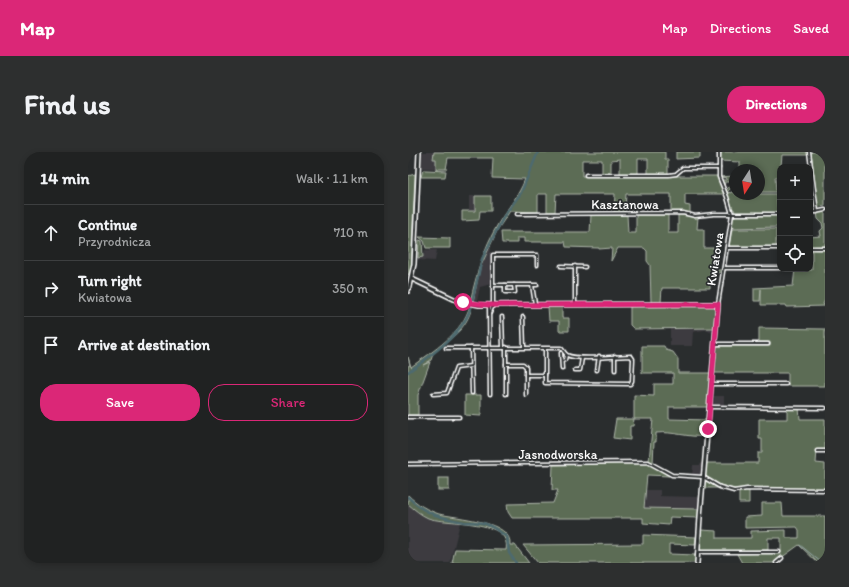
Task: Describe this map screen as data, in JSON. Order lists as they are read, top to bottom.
{
  "streets": {
    "street": ["Kasztanowa", "Kwiatowa", "Jasnodworska"]
  },
  "crossings": [
    ["Kasztanowa", "Kwiatowa"],
    ["Kwiatowa", "Jasnodworska"]
  ],
  "north": "bottom",
  "page": {
    "header": "Map",
    "nav": ["Map", "Directions", "Saved"],
    "buttons": [
      "Directions",
      ["Save", "Share"]
    ],
    "title": "Find us",
    "heading": ["14 min", "Walk · 1.1 km"],
    "map_buttons": ["+", "−"],
    "list": [
      ["Continue", "Przyrodnicza", "710 m"],
      ["Turn right", "Kwiatowa", "350 m"],
      "Arrive at destination"
    ]
  }
}
